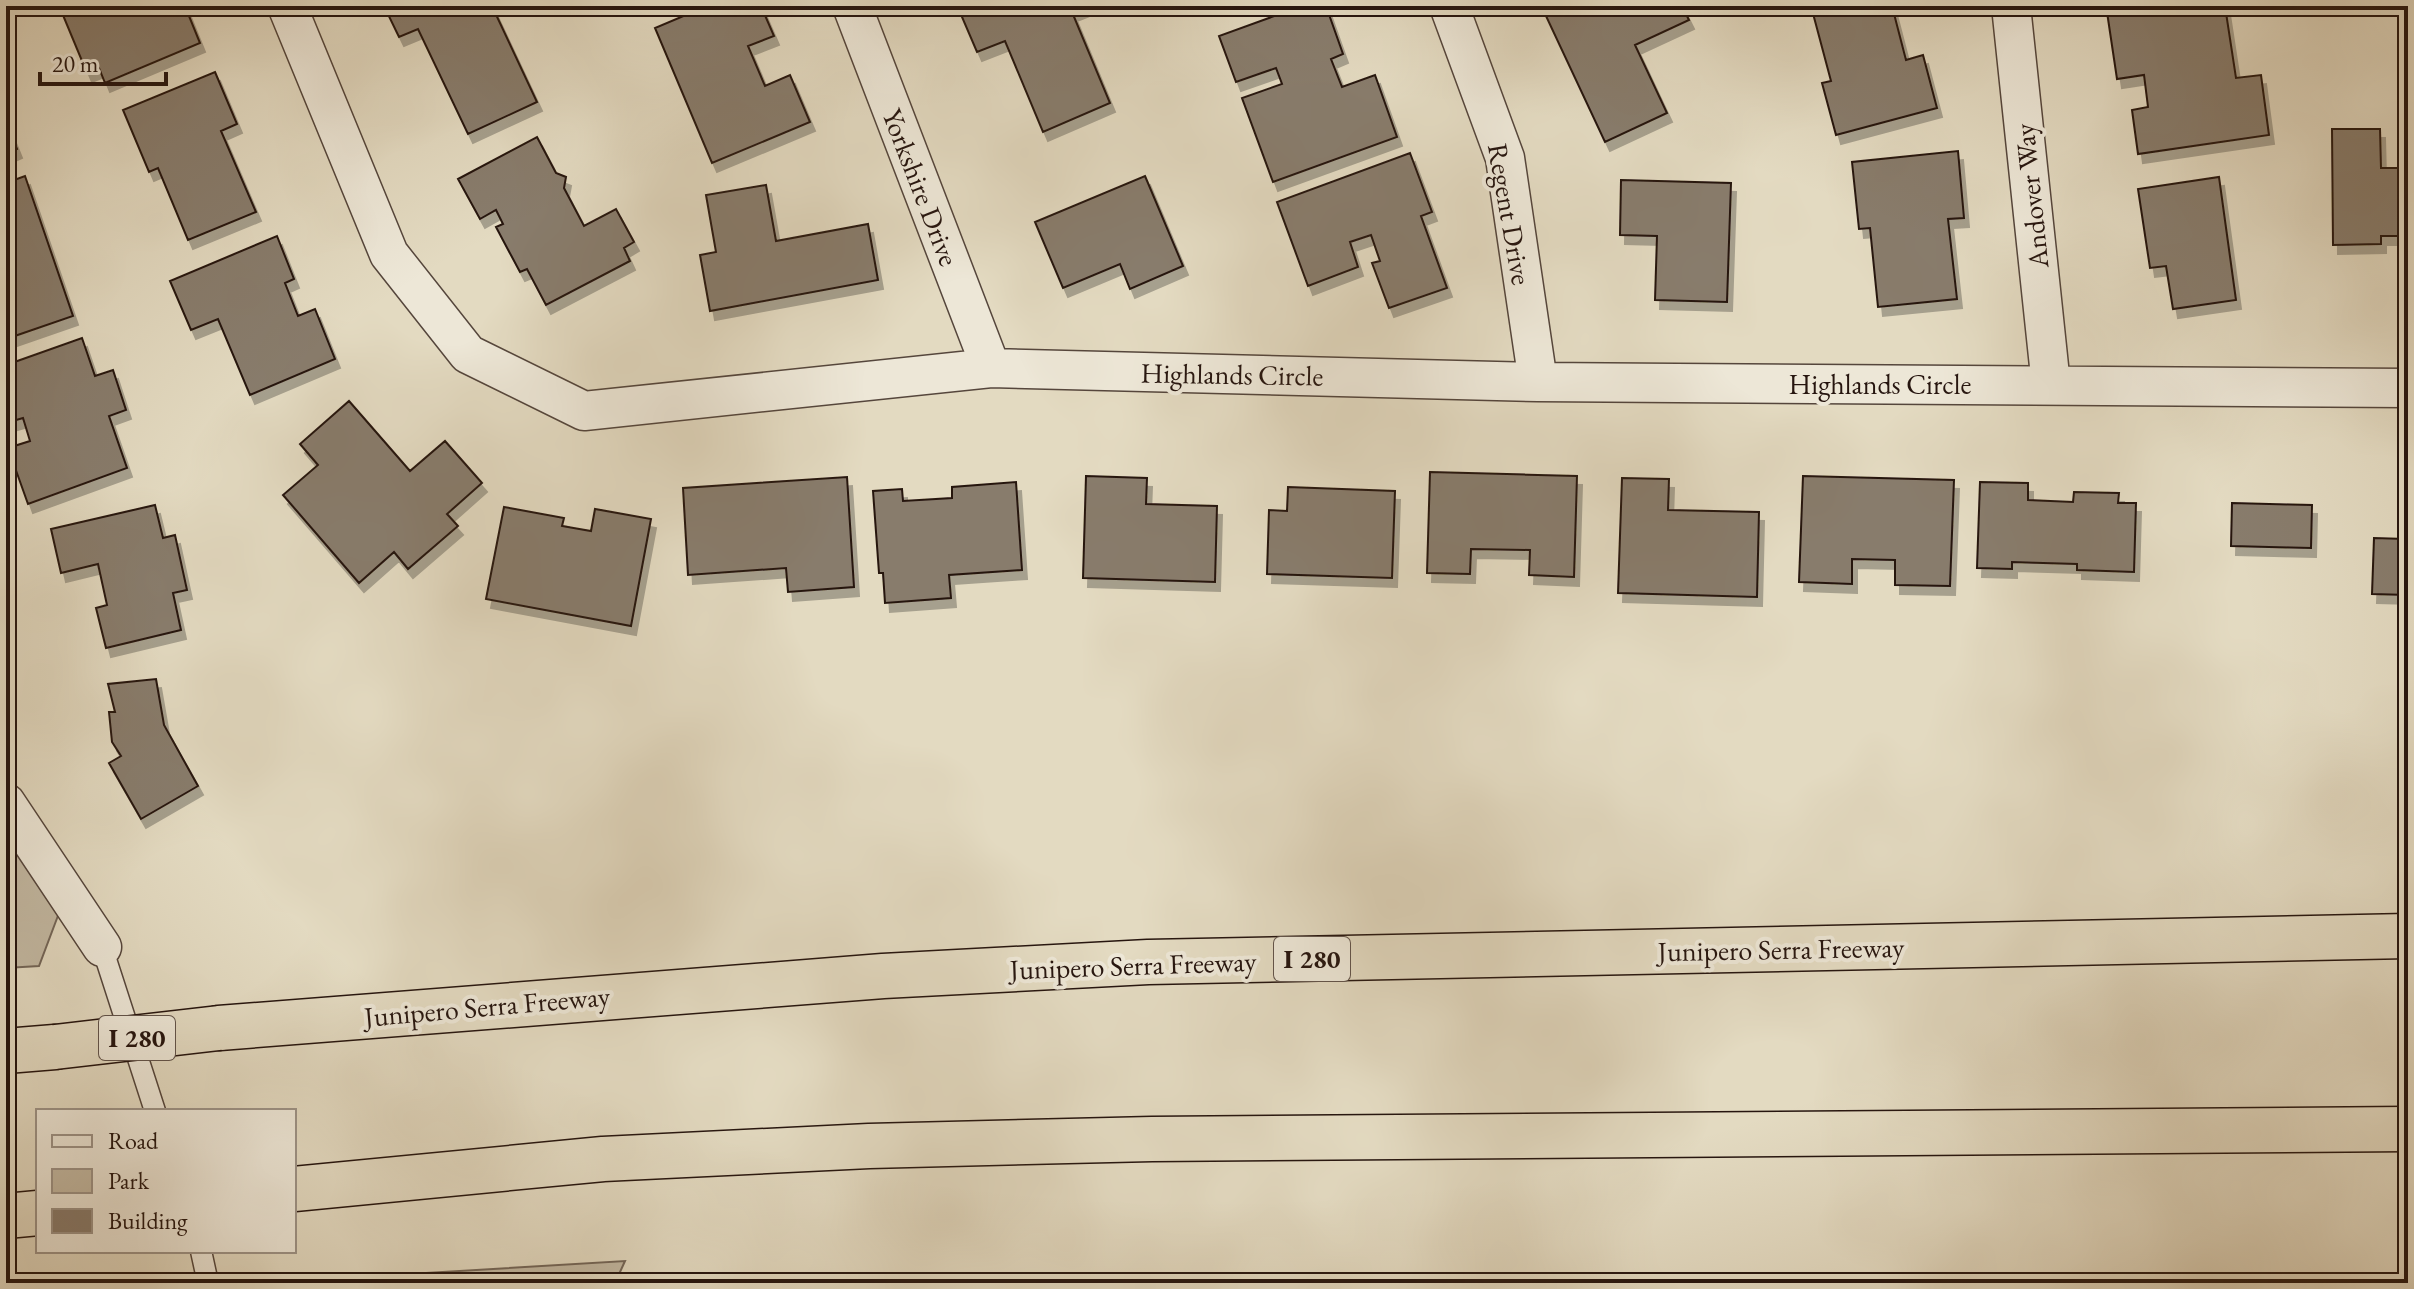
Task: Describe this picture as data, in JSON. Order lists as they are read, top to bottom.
{
  "streets": {
    "highway": ["Junipero Serra Freeway", "I 280"],
    "street": [
      "Yorkshire Drive",
      "Andover Way",
      "Regent Drive",
      "Highlands Circle"
    ]
  },
  "crossings": [
    ["Yorkshire Drive", "Highlands Circle"],
    ["Andover Way", "Highlands Circle"],
    ["Regent Drive", "Highlands Circle"]
  ],
  "legend": ["Road", "Park", "Building"],
  "scale_bar": "20 m"
}
